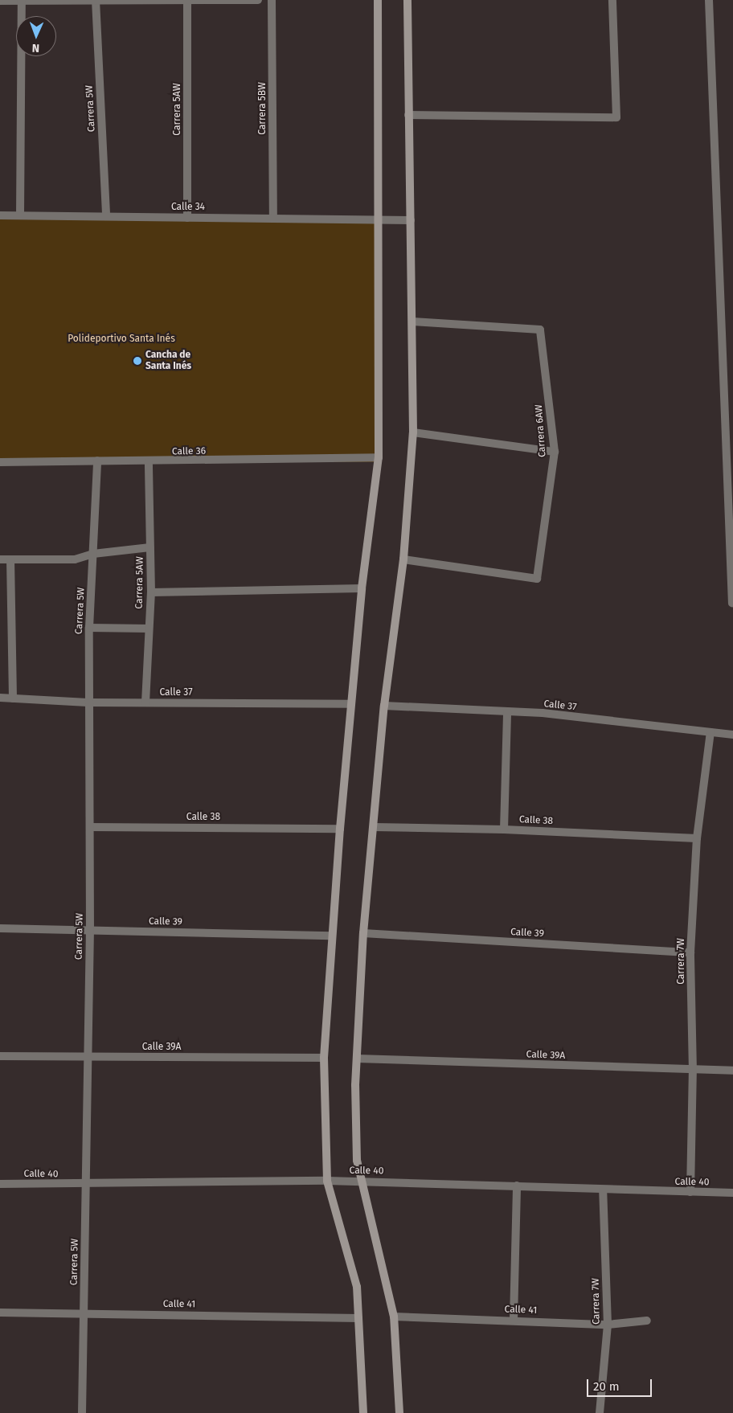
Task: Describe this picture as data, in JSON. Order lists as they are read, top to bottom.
{
  "streets": {
    "street": [
      "Carrera 5W",
      "Carrera 5BW",
      "Carrera 5AW",
      "Calle 34",
      "Carrera 6AW",
      "Calle 36",
      "Calle 37",
      "Calle 38",
      "Calle 39",
      "Carrera 7W",
      "Calle 39A",
      "Calle 40",
      "Calle 41"
    ]
  },
  "crossings": [
    ["Carrera 5W", "Calle 34"],
    ["Carrera 5W", "Calle 36"],
    ["Carrera 5W", "Calle 37"],
    ["Carrera 5W", "Calle 38"],
    ["Carrera 5W", "Calle 39"],
    ["Carrera 5W", "Calle 39A"],
    ["Carrera 5W", "Calle 40"],
    ["Carrera 5W", "Calle 41"],
    ["Carrera 5BW", "Calle 34"],
    ["Carrera 5AW", "Calle 34"],
    ["Carrera 5AW", "Calle 36"],
    ["Carrera 5AW", "Calle 37"],
    ["Calle 37", "Carrera 7W"],
    ["Calle 38", "Carrera 7W"],
    ["Calle 39", "Carrera 7W"],
    ["Carrera 7W", "Calle 39A"],
    ["Carrera 7W", "Calle 40"],
    ["Carrera 7W", "Calle 41"]
  ],
  "parks": ["Polideportivo Santa Inés"],
  "places": ["Cancha de Santa Inés"],
  "scale_bar": "20 m",
  "north": "bottom"
}
